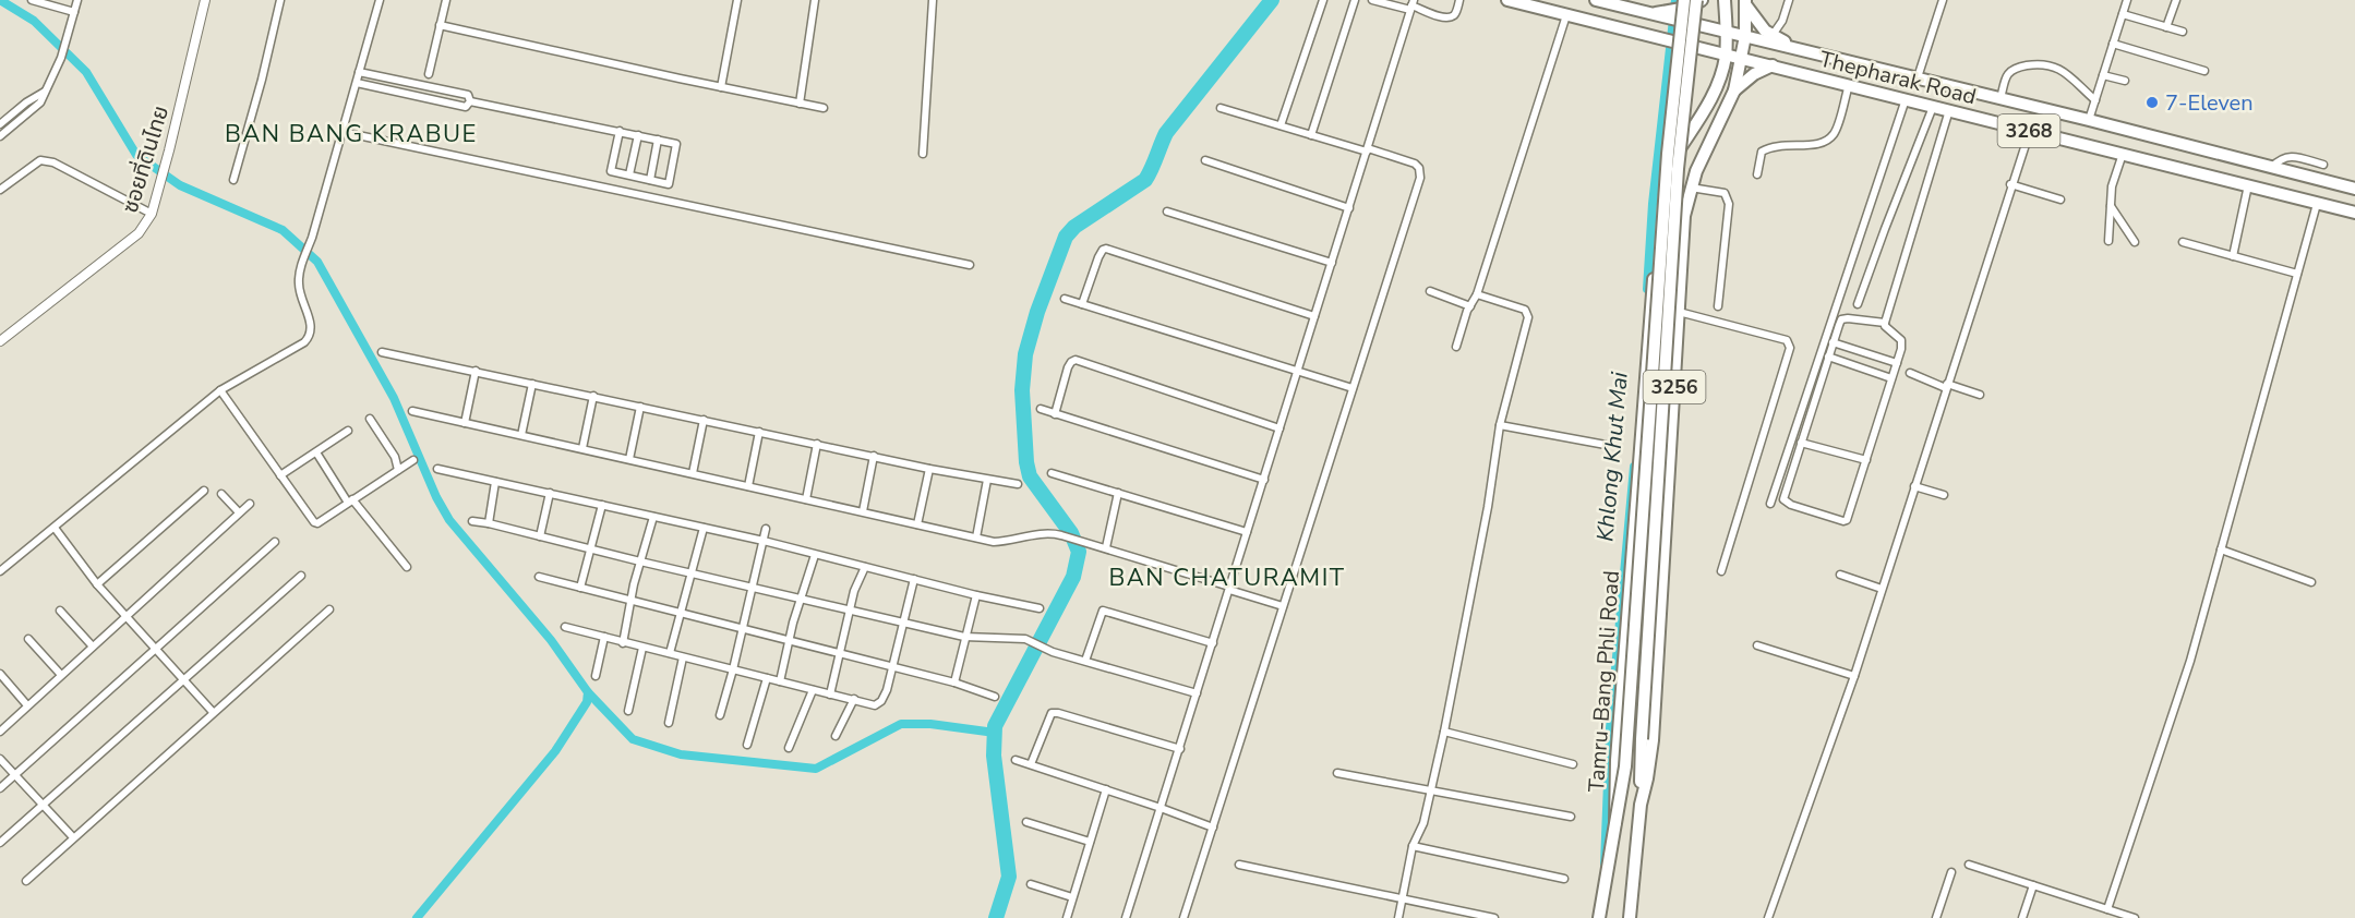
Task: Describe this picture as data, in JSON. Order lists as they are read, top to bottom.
{
  "streets": {
    "main road": [
      "Thepharak Road",
      "3268",
      "3256",
      "Tamru-Bang Phli Road"
    ],
    "street": ["ซอยที่ดินไทย"]
  },
  "crossings": [
    ["Thepharak Road", "3256"],
    ["Thepharak Road", "Tamru-Bang Phli Road"],
    ["3256", "Tamru-Bang Phli Road"]
  ],
  "districts": ["BAN BANG KRABUE", "BAN CHATURAMIT"],
  "water": ["Khlong Khut Mai"],
  "places": ["7-Eleven"]
}
